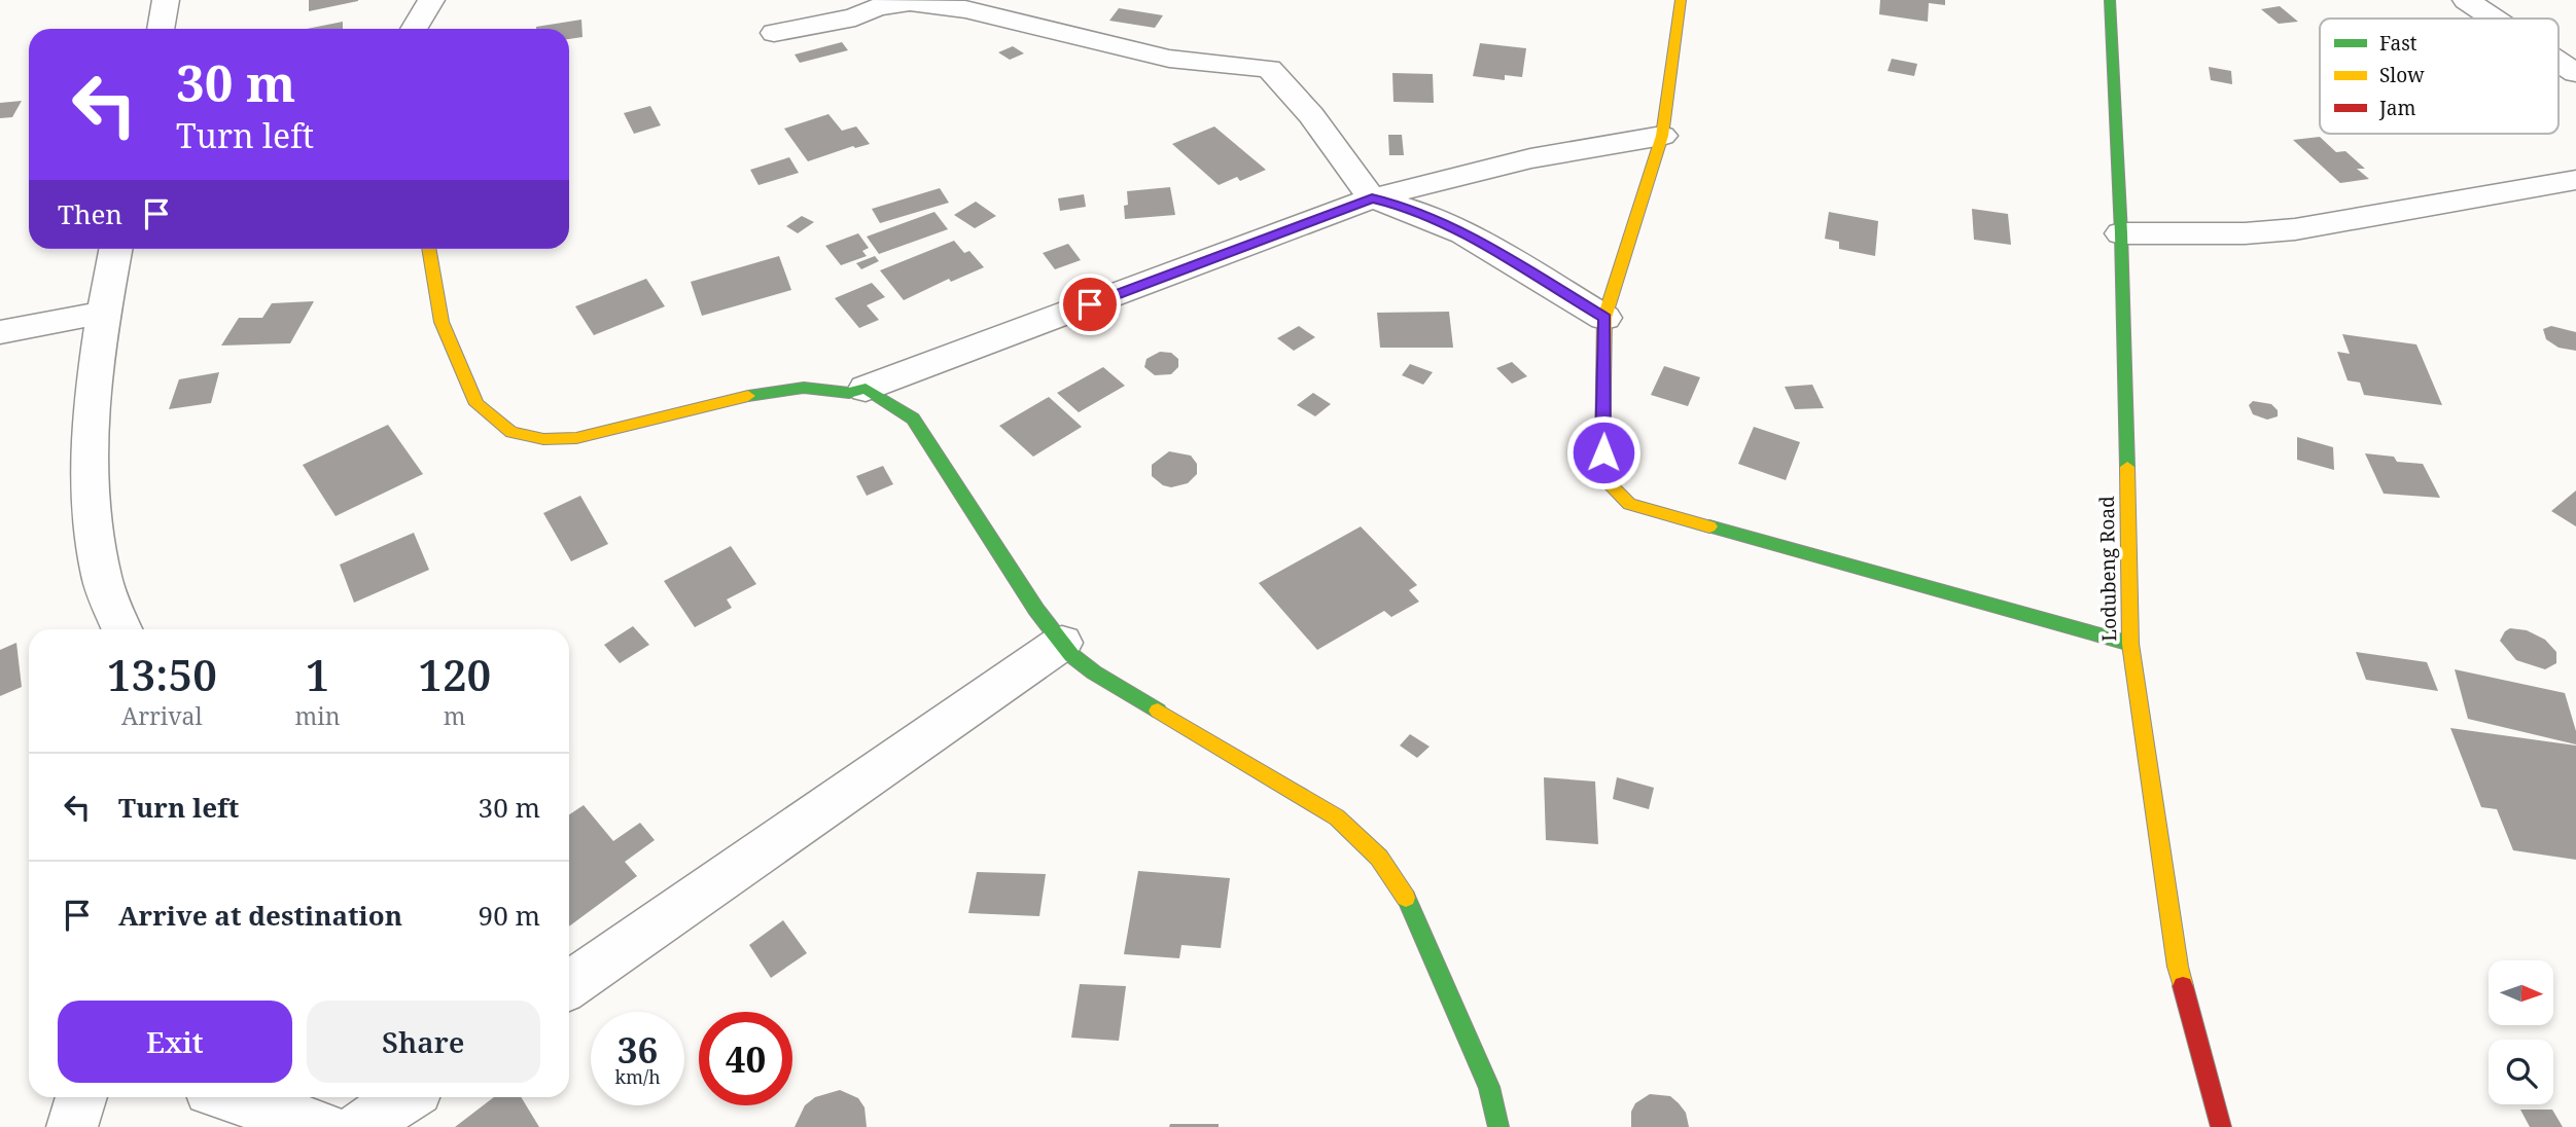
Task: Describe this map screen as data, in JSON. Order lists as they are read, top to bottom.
{
  "streets": {
    "street": ["Lodubeng Road"]
  },
  "legend": ["Fast", "Slow", "Jam"],
  "north": "right",
  "page": {
    "turn": ["30 m", "Turn left"],
    "then": "Then",
    "eta": [
      "13:50",
      "Arrival",
      "1",
      "min",
      "120",
      "m"
    ],
    "list": [
      {
        "name": "Turn left",
        "value": "30 m"
      },
      {
        "name": "Arrive at destination",
        "value": "90 m"
      }
    ],
    "buttons": ["Exit", "Share"],
    "speed": "36 km/h",
    "limit": "40"
  }
}
